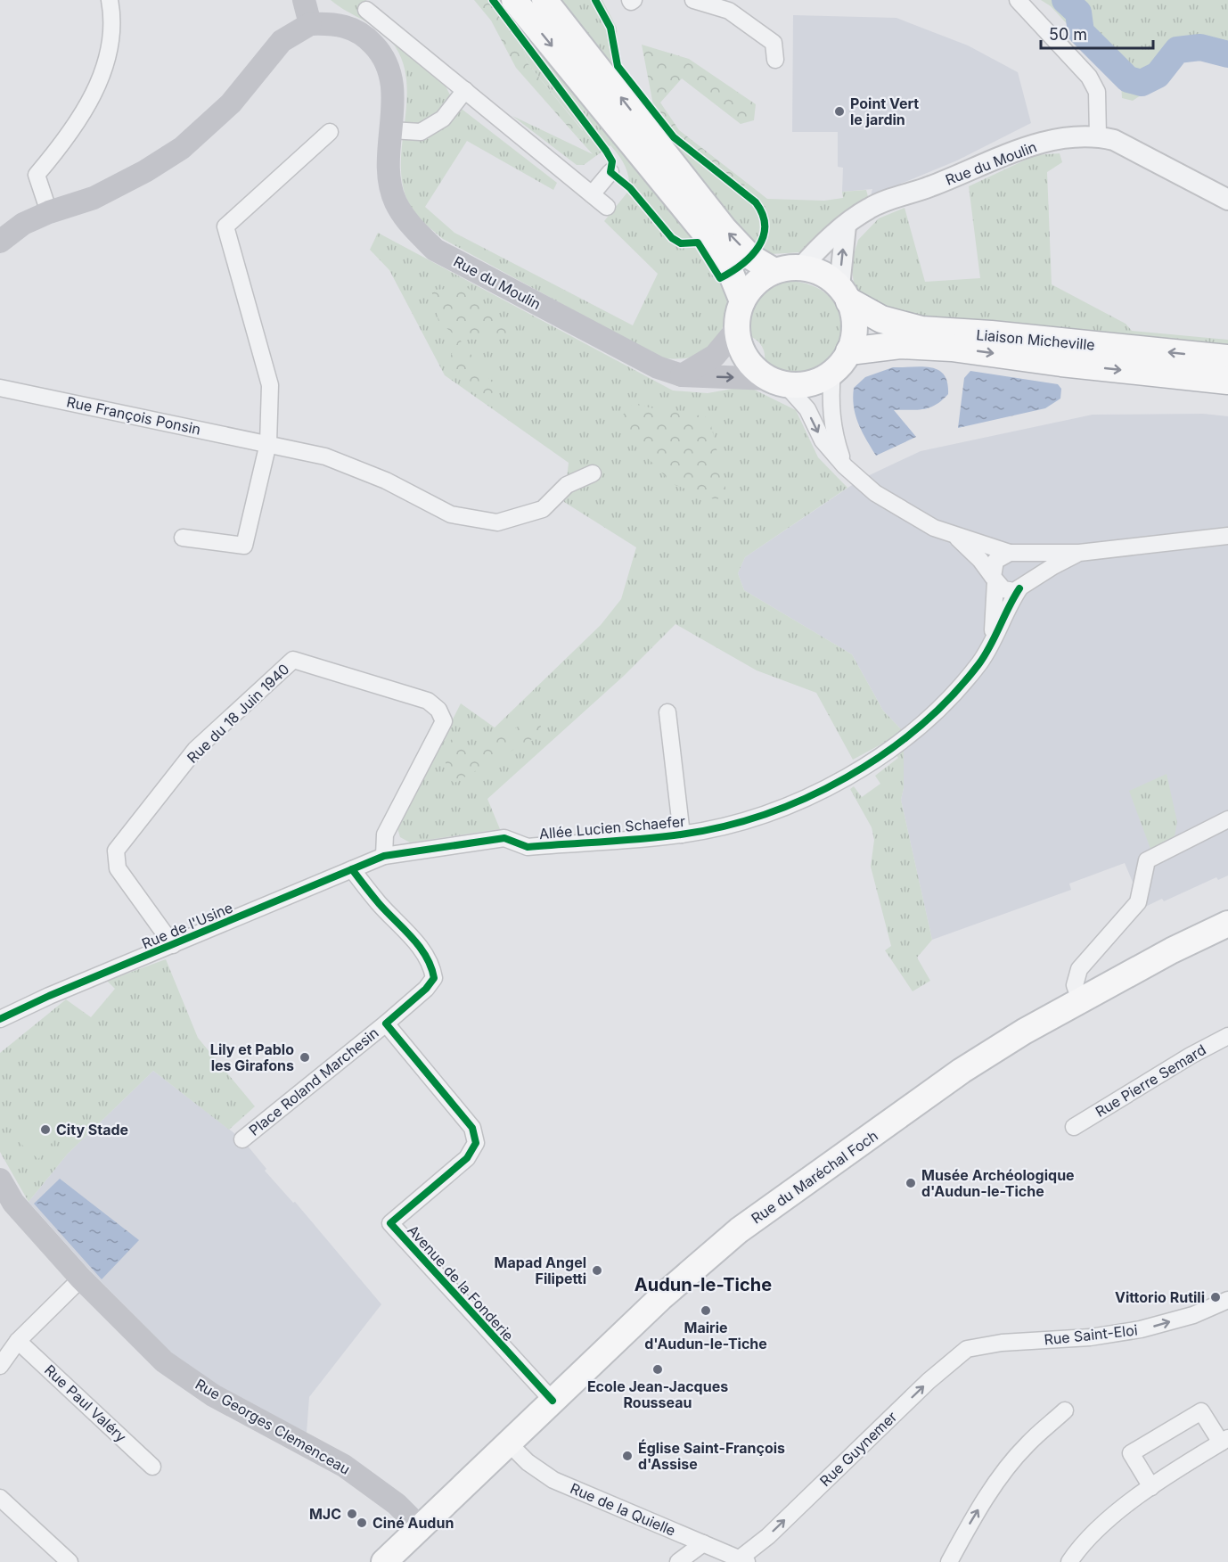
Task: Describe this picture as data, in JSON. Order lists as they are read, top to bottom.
{
  "streets": {
    "highway": ["Liaison Micheville"],
    "main road": ["Rue du Moulin", "Rue du Maréchal Foch", "Rue Georges Clemenceau"],
    "street": [
      "Rue François Ponsin",
      "Rue du 18 Juin 1940",
      "Allée Lucien Schaefer",
      "Rue de l'Usine",
      "Rue Pierre Semard",
      "Place Roland Marchesin",
      "Avenue de la Fonderie",
      "Rue Saint-Eloi",
      "Rue Paul Valéry",
      "Rue Guynemer",
      "Rue de la Quielle"
    ]
  },
  "crossings": [
    ["Rue du Moulin", "Liaison Micheville"],
    ["Rue du 18 Juin 1940", "Allée Lucien Schaefer"],
    ["Rue du 18 Juin 1940", "Rue de l'Usine"],
    ["Allée Lucien Schaefer", "Rue de l'Usine"],
    ["Place Roland Marchesin", "Avenue de la Fonderie"],
    ["Rue du Maréchal Foch", "Avenue de la Fonderie"],
    ["Rue du Maréchal Foch", "Rue Georges Clemenceau"],
    ["Rue du Maréchal Foch", "Rue de la Quielle"],
    ["Rue Saint-Eloi", "Rue Guynemer"],
    ["Rue Guynemer", "Rue de la Quielle"]
  ],
  "one_way": ["Rue Saint-Eloi"],
  "districts": ["Audun-le-Tiche"],
  "places": [
    "Point Vert le jardin",
    "Lily et Pablo les Girafons",
    "City Stade",
    "Musée Archéologique d'Audun-le-Tiche",
    "Mapad Angel Filipetti",
    "Vittorio Rutili",
    "Mairie d'Audun-le-Tiche",
    "Ecole Jean-Jacques Rousseau",
    "Église Saint-François d'Assise",
    "MJC",
    "Ciné Audun"
  ],
  "scale_bar": "50 m"
}
